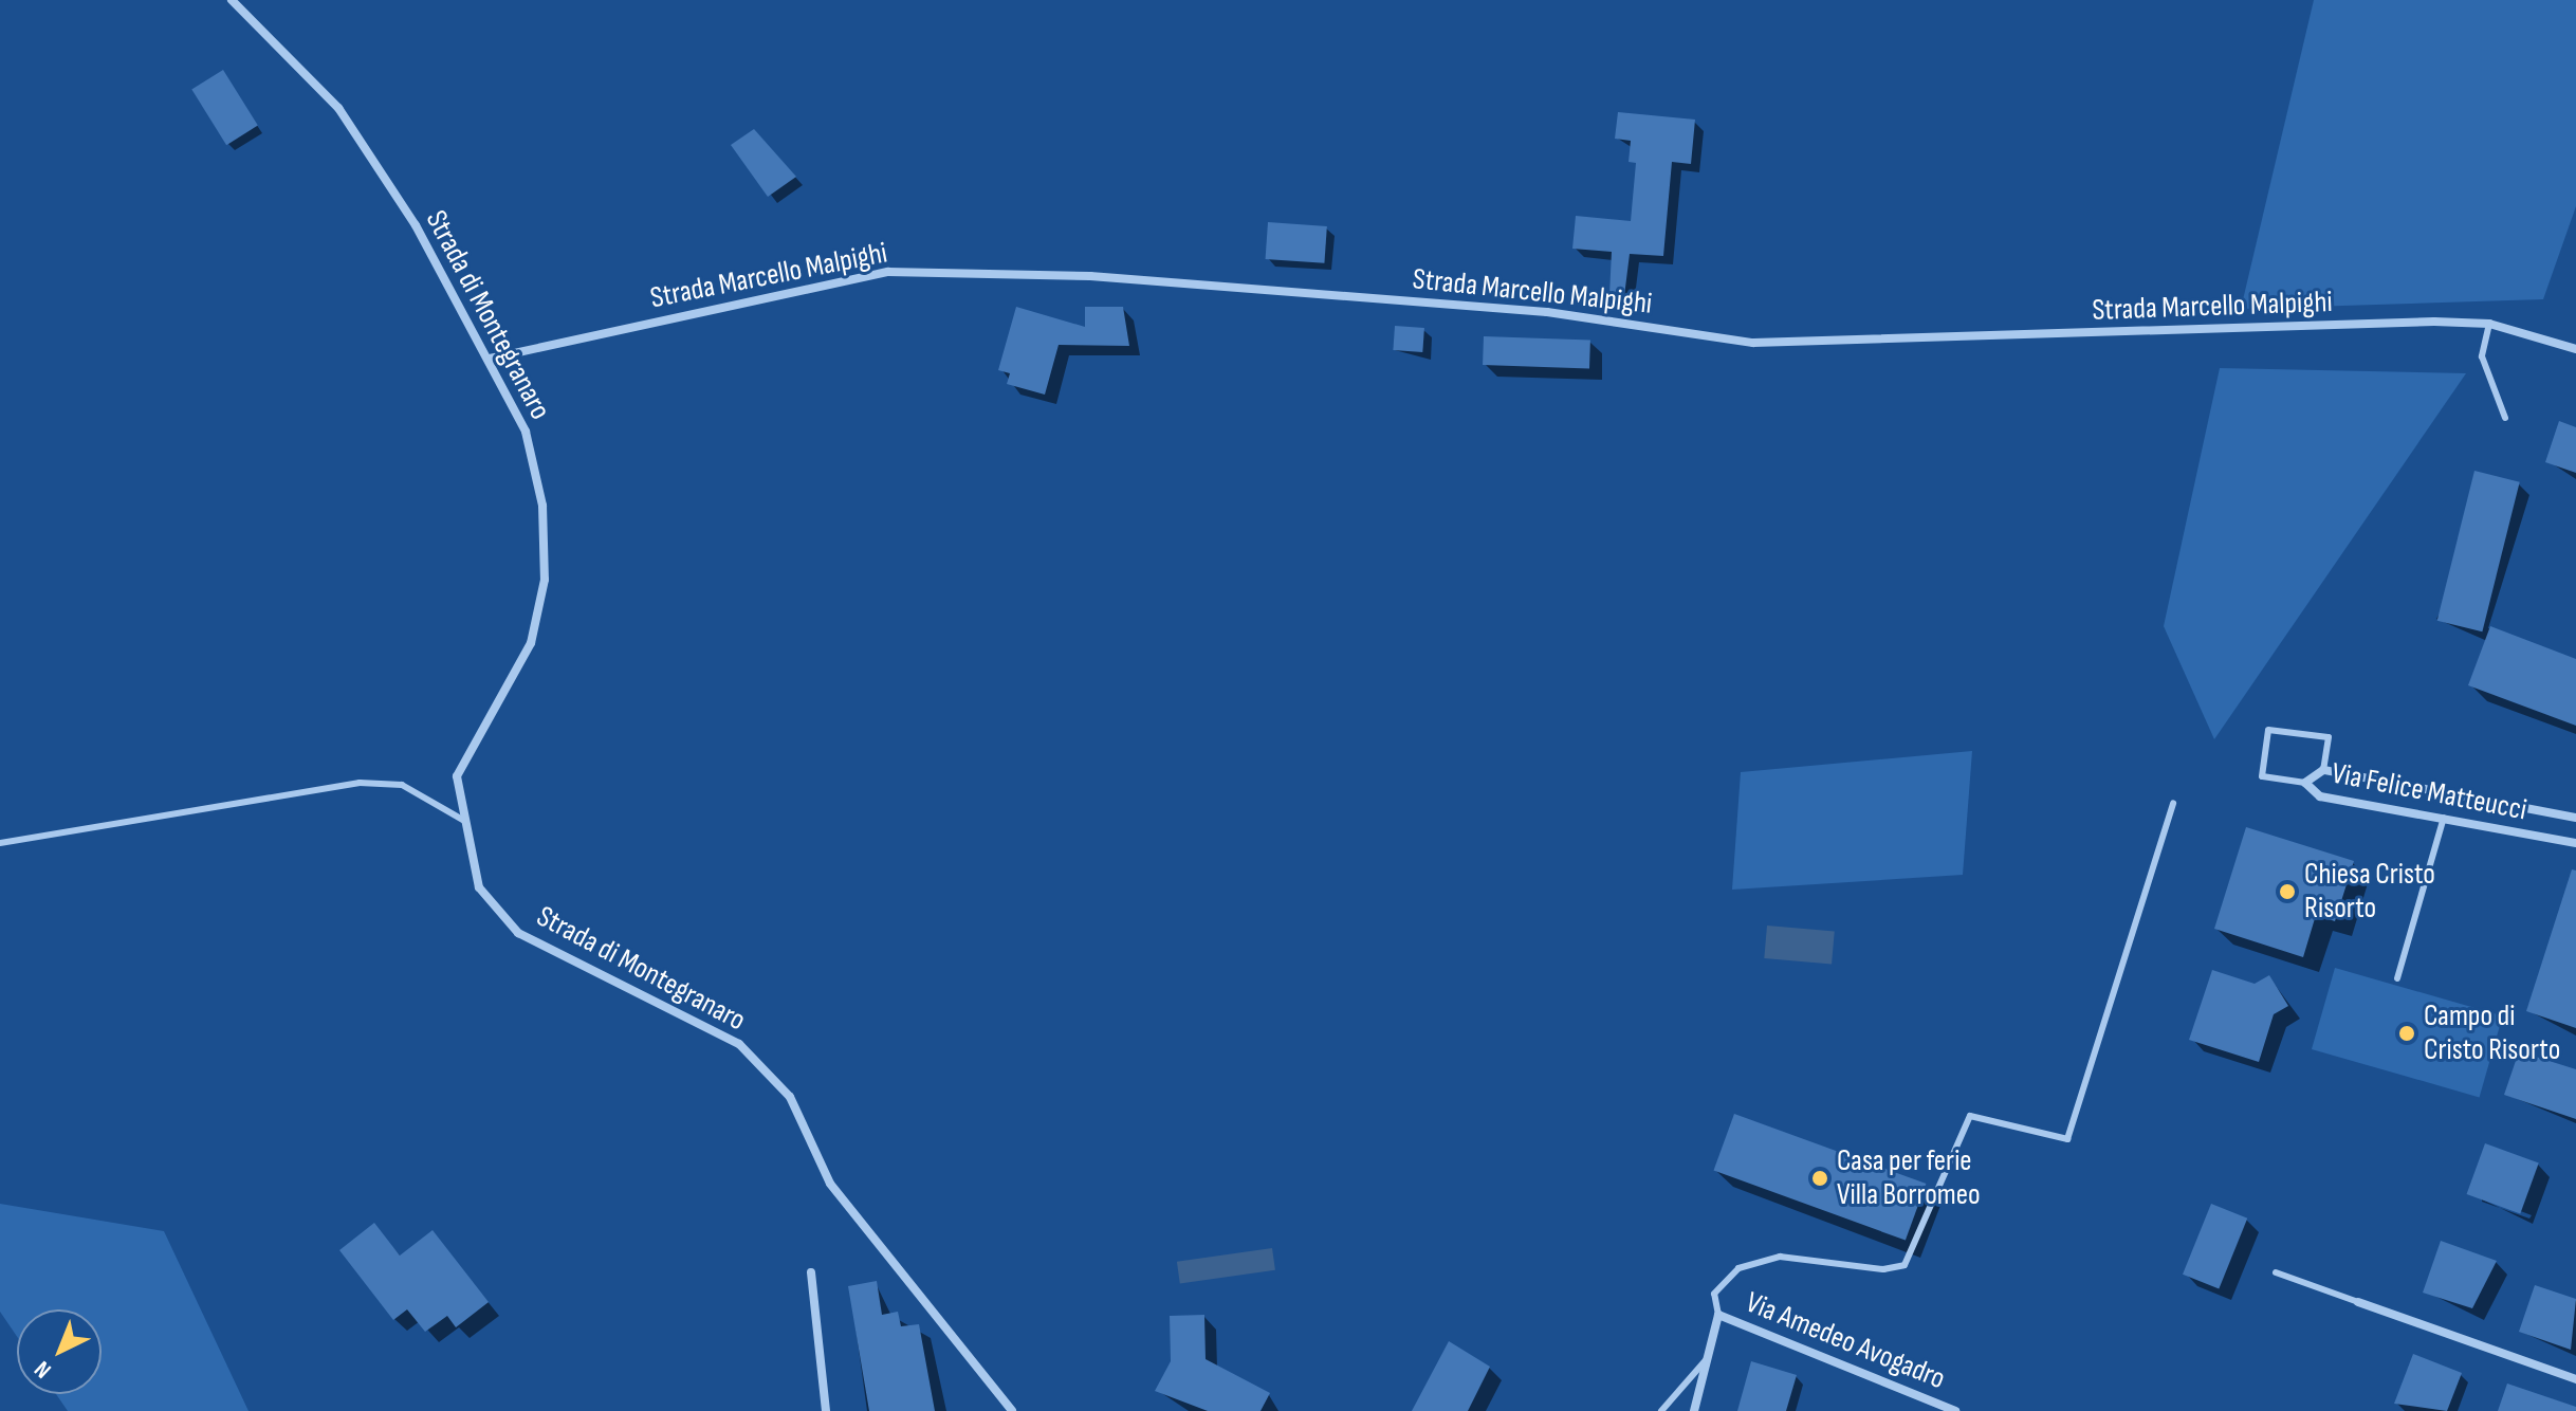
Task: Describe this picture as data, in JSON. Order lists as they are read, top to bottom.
{
  "streets": {
    "street": [
      "Strada Marcello Malpighi",
      "Strada di Montegranaro",
      "Via Felice Matteucci",
      "Via Amedeo Avogadro"
    ]
  },
  "crossings": [
    ["Strada Marcello Malpighi", "Strada di Montegranaro"]
  ],
  "places": ["Chiesa Cristo Risorto", "Campo di Cristo Risorto", "Casa per ferie Villa Borromeo"],
  "north": "bottom left"
}
